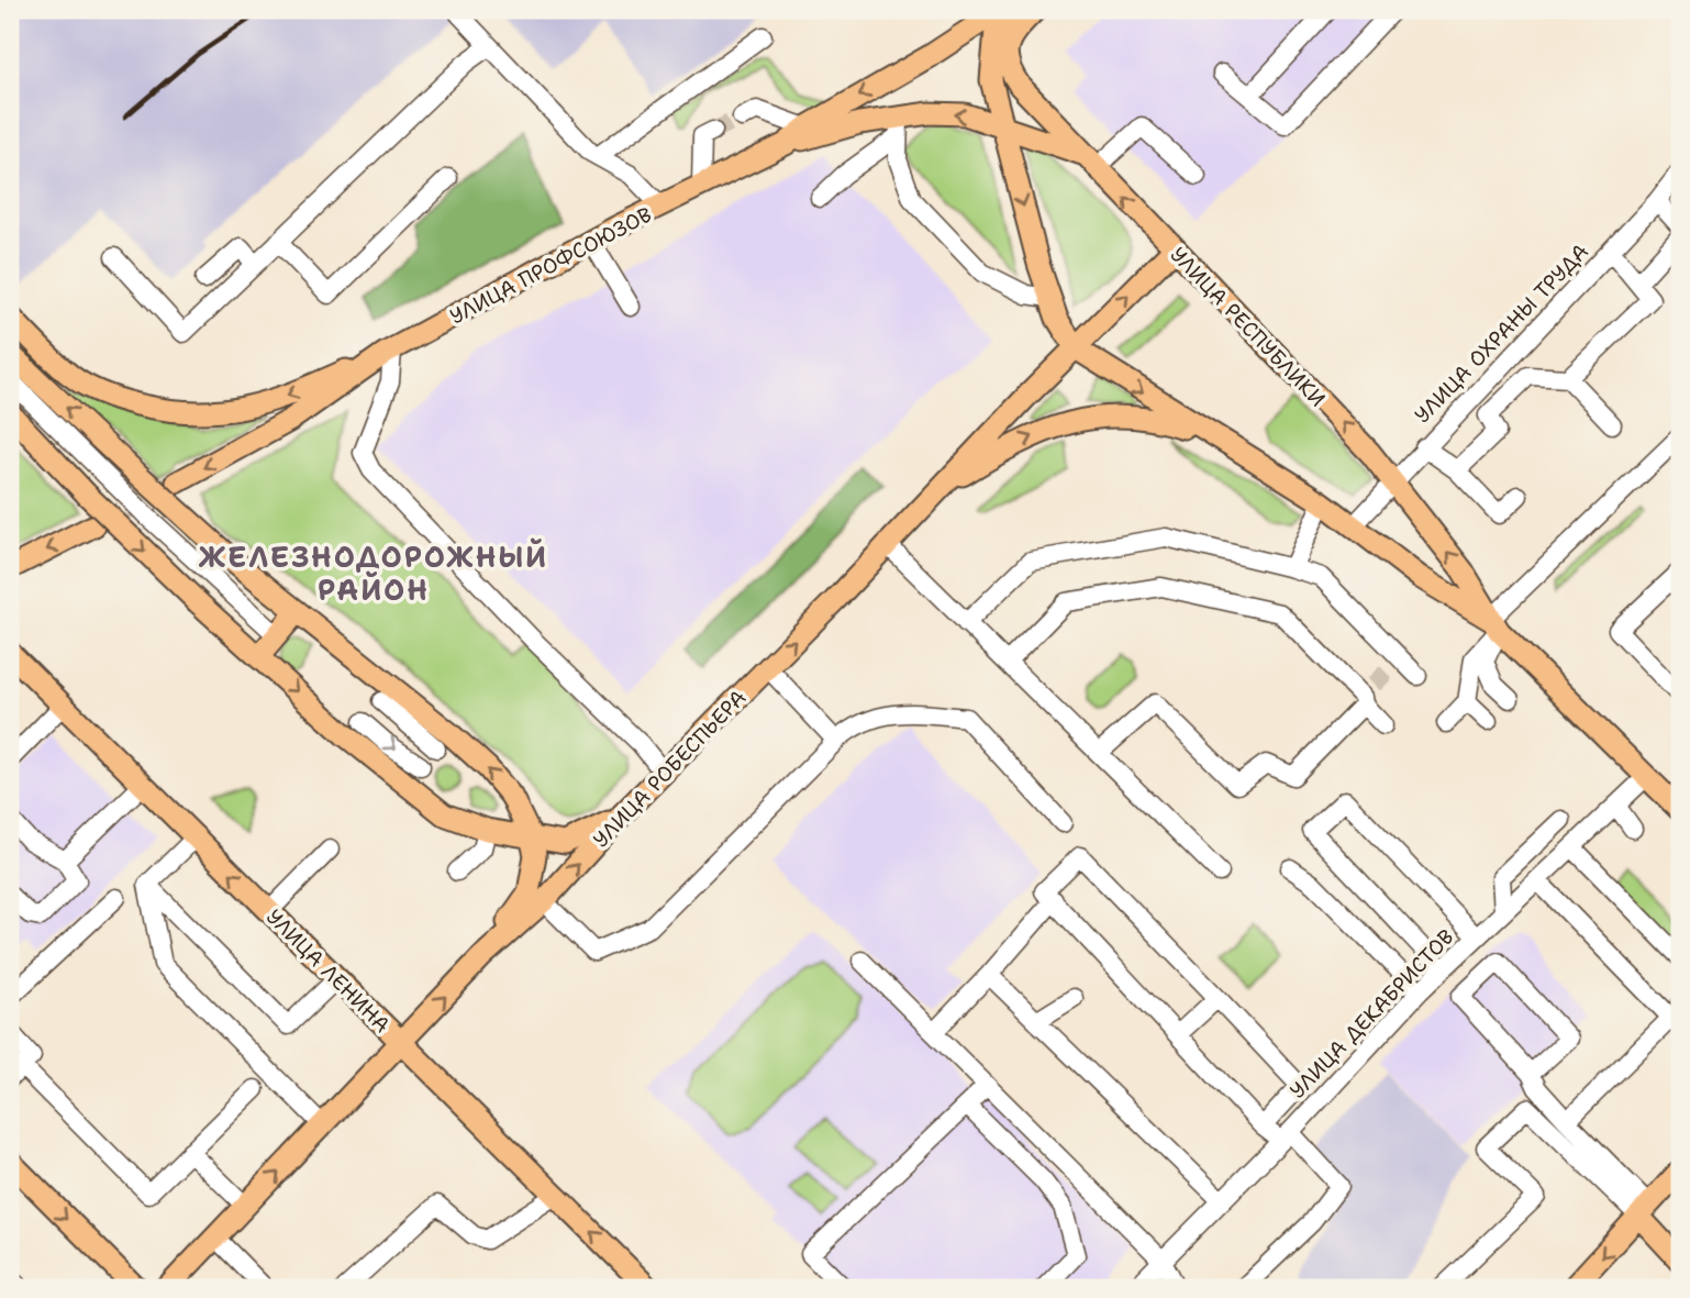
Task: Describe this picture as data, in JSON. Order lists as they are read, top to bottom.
{
  "streets": {
    "main road": [
      "УЛИЦА ПРОФСОЮЗОВ",
      "УЛИЦА РЕСПУБЛИКИ",
      "УЛИЦА РОБЕСПЬЕРА",
      "УЛИЦА ЛЕНИНА"
    ],
    "street": ["УЛИЦА ОХРАНЫ ТРУДА", "УЛИЦА ДЕКАБРИСТОВ"]
  },
  "crossings": [
    ["УЛИЦА РЕСПУБЛИКИ", "УЛИЦА ОХРАНЫ ТРУДА"],
    ["УЛИЦА РЕСПУБЛИКИ", "УЛИЦА РОБЕСПЬЕРА"],
    ["УЛИЦА РЕСПУБЛИКИ", "УЛИЦА ДЕКАБРИСТОВ"],
    ["УЛИЦА РОБЕСПЬЕРА", "УЛИЦА ЛЕНИНА"]
  ],
  "one_way": ["УЛИЦА ПРОФСОЮЗОВ", "УЛИЦА РОБЕСПЬЕРА"],
  "districts": ["ЖЕЛЕЗНОДОРОЖНЫЙ РАЙОН"]
}
